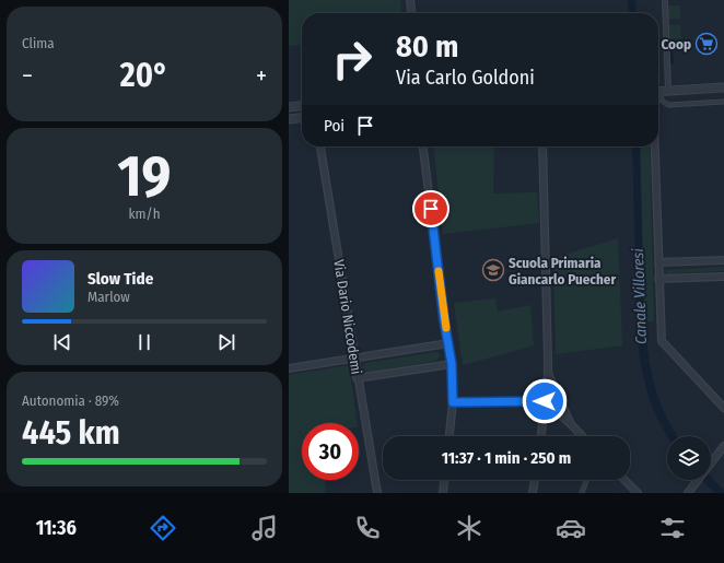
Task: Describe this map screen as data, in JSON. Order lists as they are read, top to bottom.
{
  "streets": {
    "street": ["Via Dario Niccodemi"]
  },
  "water": ["Canale Villoresi"],
  "places": {
    "supermarket": ["Coop"],
    "school or university": ["Scuola Primaria Giancarlo Puecher"]
  },
  "page": {
    "tile": [
      "Clima",
      ["19", "km/h"],
      ["Autonomia · 89%", "445 km"]
    ],
    "turn": ["80 m", "Via Carlo Goldoni"],
    "heat": ["−", "20°", "+"],
    "then": "Poi",
    "song": ["Slow Tide", "Marlow"],
    "limit": "30",
    "trip": "11:37 · 1 min · 250 m",
    "tabs": "11:36"
  }
}
